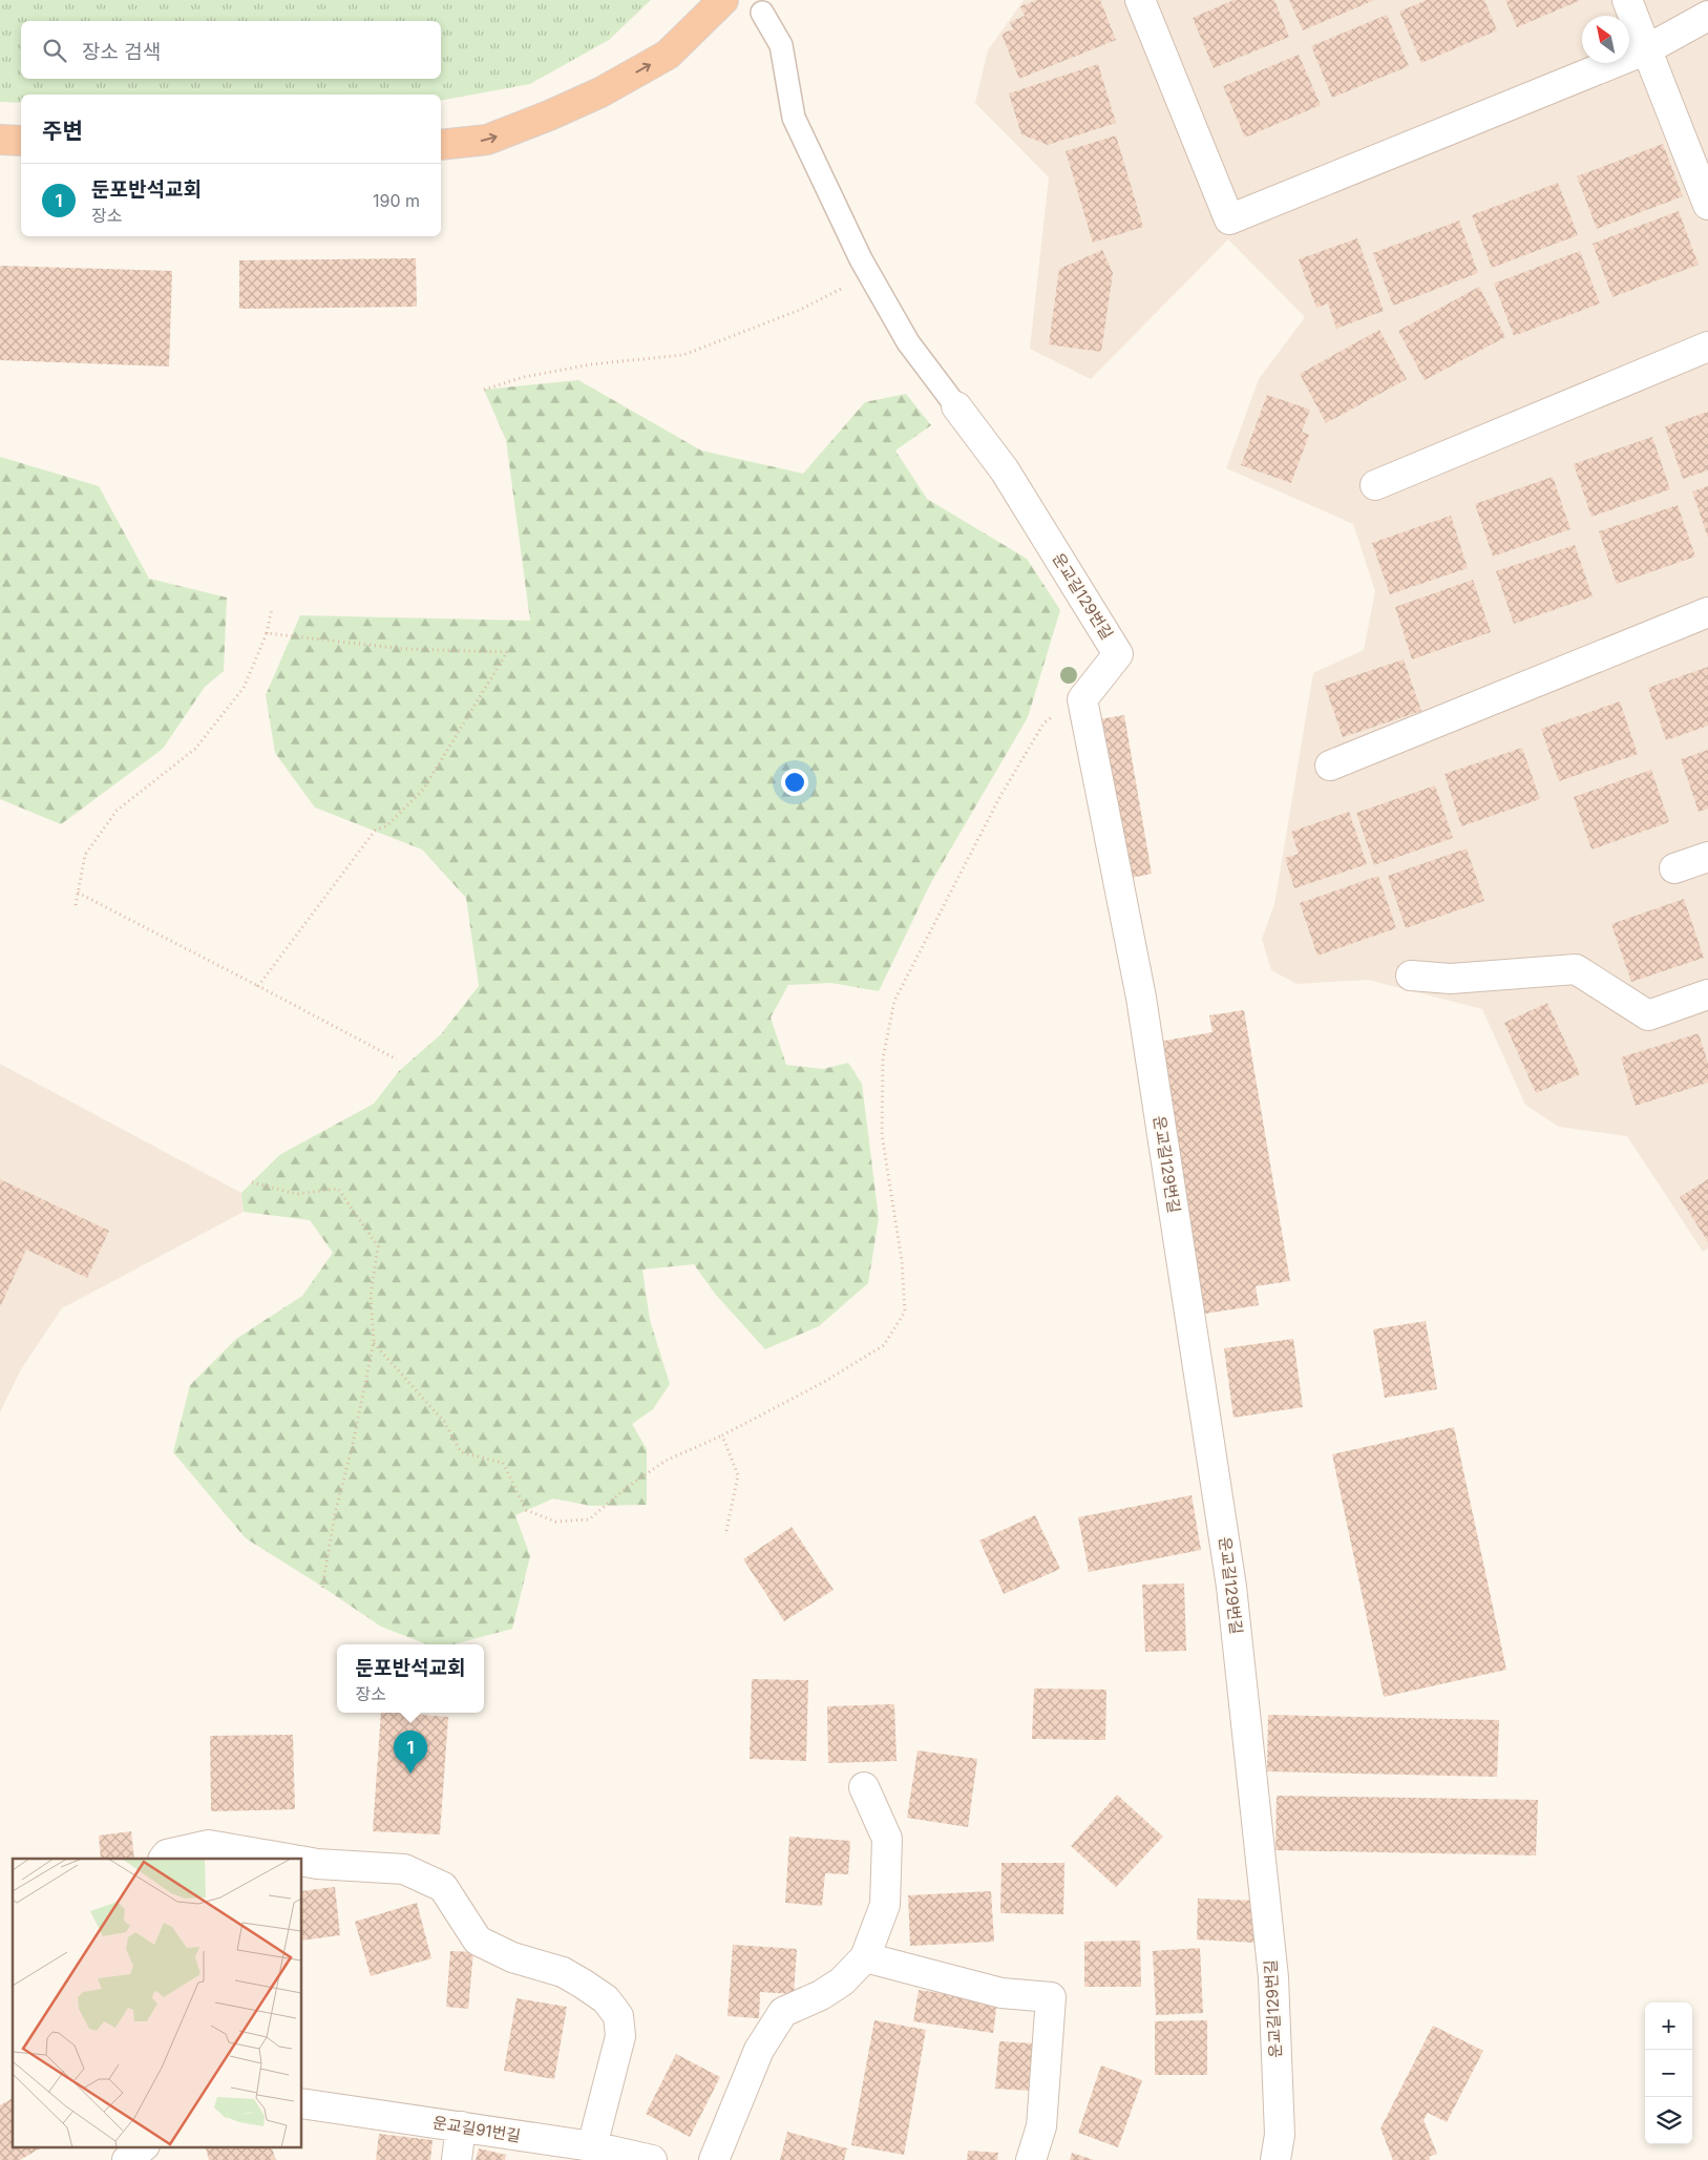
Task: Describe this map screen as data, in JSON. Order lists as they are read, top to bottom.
{
  "streets": {
    "street": ["운교길129번길", "운교길91번길"]
  },
  "north": "top left",
  "page": {
    "search": "장소 검색",
    "heading": "주변",
    "list": [
      {
        "mark": "1",
        "name": "둔포반석교회",
        "note": "장소",
        "value": "190 m"
      }
    ],
    "popup": ["둔포반석교회", "장소"],
    "pins": "1",
    "map_buttons": ["+", "−"]
  }
}
